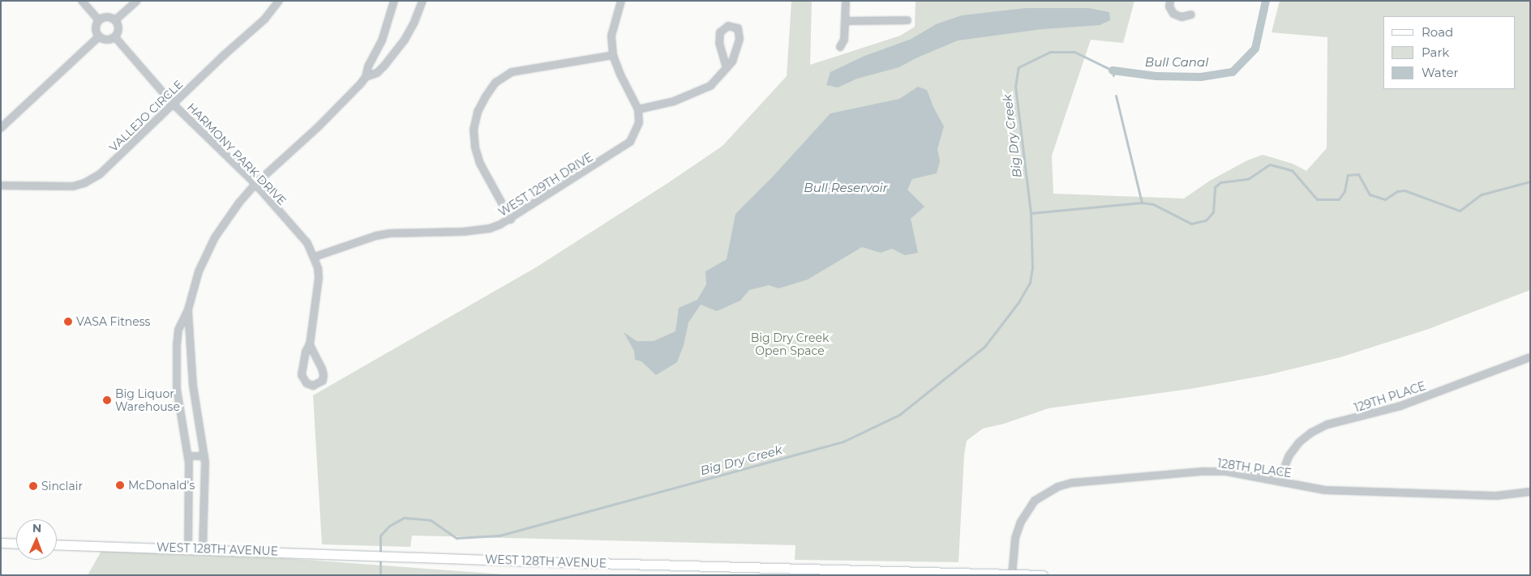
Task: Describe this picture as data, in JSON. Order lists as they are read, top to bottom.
{
  "streets": {
    "main road": ["WEST 128TH AVENUE"],
    "street": [
      "VALLEJO CIRCLE",
      "HARMONY PARK DRIVE",
      "WEST 129TH DRIVE",
      "129TH PLACE",
      "128TH PLACE"
    ]
  },
  "crossings": [
    ["VALLEJO CIRCLE", "HARMONY PARK DRIVE"],
    ["HARMONY PARK DRIVE", "WEST 129TH DRIVE"],
    ["129TH PLACE", "128TH PLACE"],
    ["128TH PLACE", "WEST 128TH AVENUE"]
  ],
  "water": ["Bull Canal", "Big Dry Creek", "Bull Reservoir"],
  "parks": ["Big Dry Creek Open Space"],
  "places": [
    "VASA Fitness",
    "Big Liquor Warehouse",
    "McDonald's",
    "Sinclair"
  ],
  "legend": ["Road", "Park", "Water"],
  "north": "top"
}
